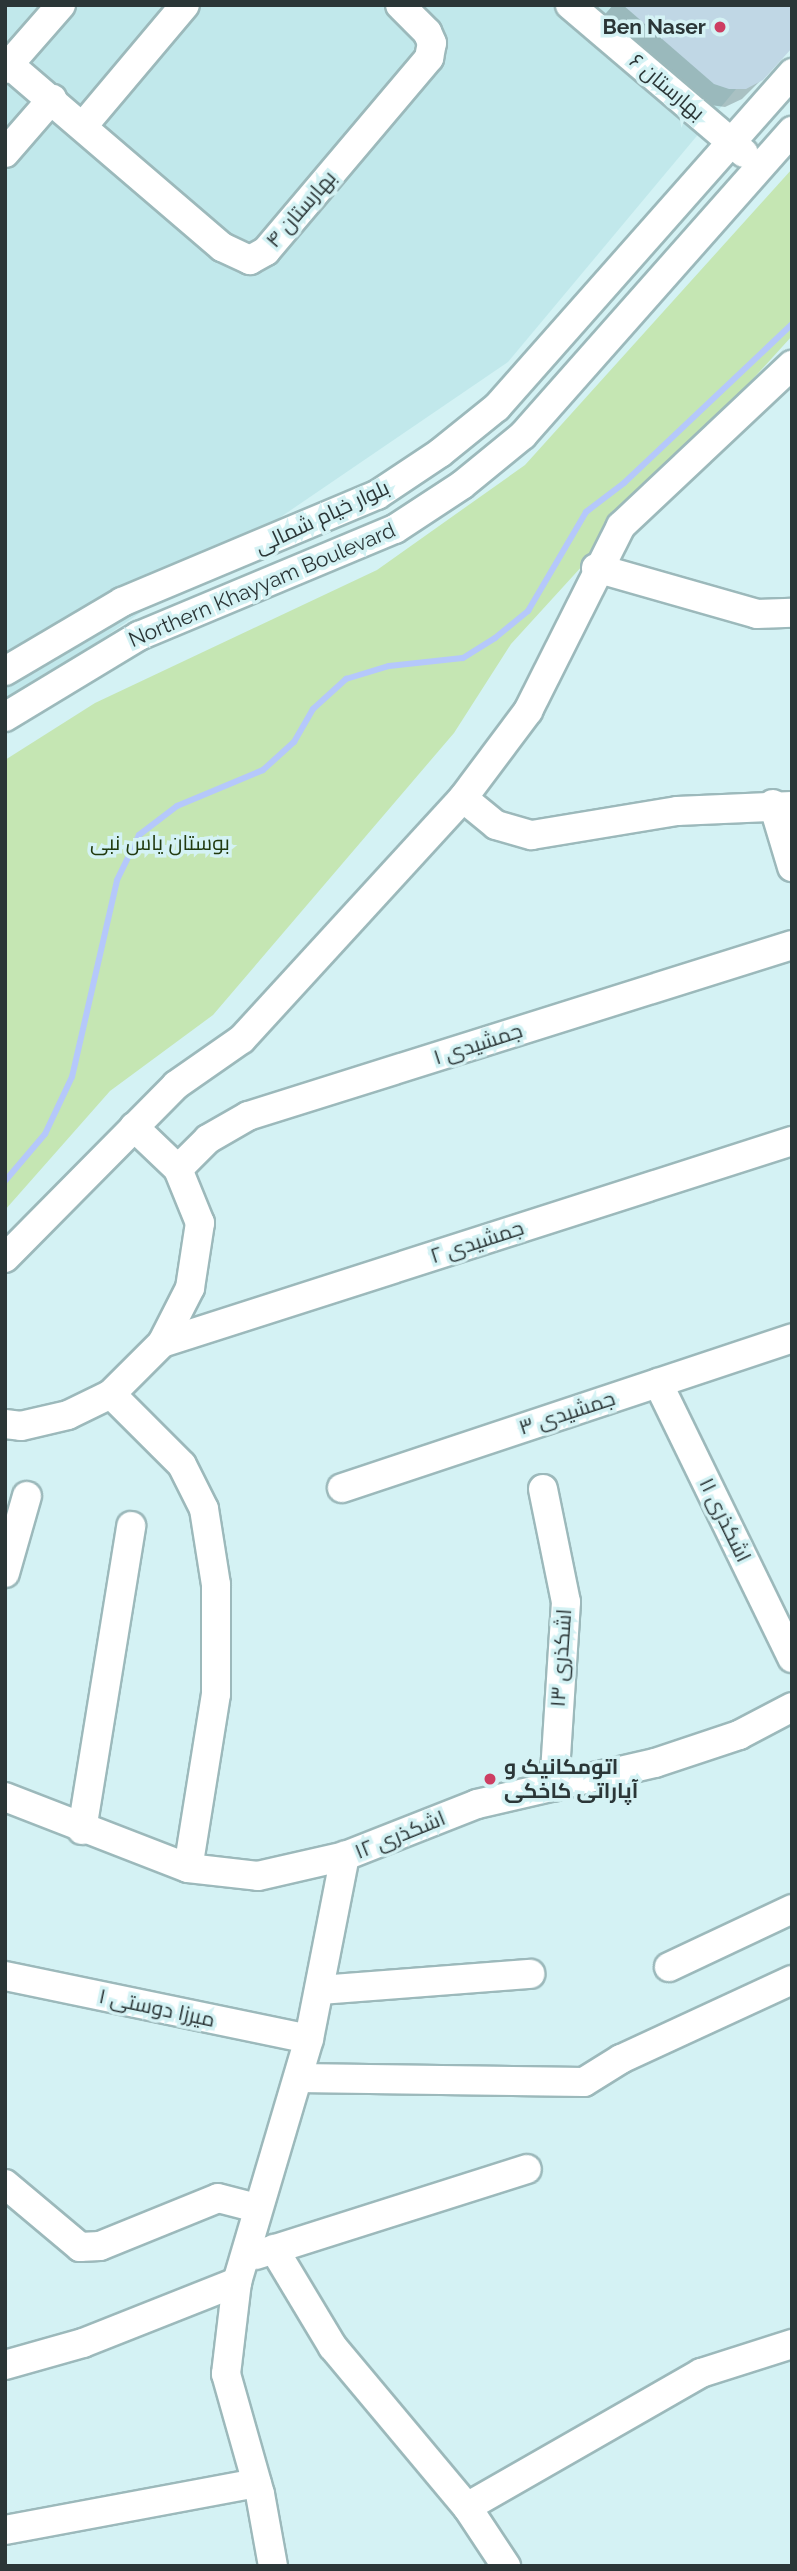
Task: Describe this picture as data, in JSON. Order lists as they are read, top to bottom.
{
  "streets": {
    "street": [
      "بهارستان ۶",
      "بهارستان ۴",
      "بلوار خیام شمالی",
      "Northern Khayyam Boulevard",
      "جمشیدی ۱",
      "جمشیدی ۲",
      "جمشیدی ۳",
      "اشکذری ۱۱",
      "اشکذری ۱۳",
      "اشکذری ۱۲",
      "میرزا دوستی ۱"
    ]
  },
  "crossings": [
    ["بهارستان ۶", "بلوار خیام شمالی"],
    ["بهارستان ۶", "Northern Khayyam Boulevard"],
    ["جمشیدی ۳", "اشکذری ۱۱"],
    ["اشکذری ۱۳", "اشکذری ۱۲"]
  ],
  "parks": ["بوستان یاس نبی"],
  "places": ["Ben Naser", "اتومکانیک و آپاراتی کاخکی"]
}
